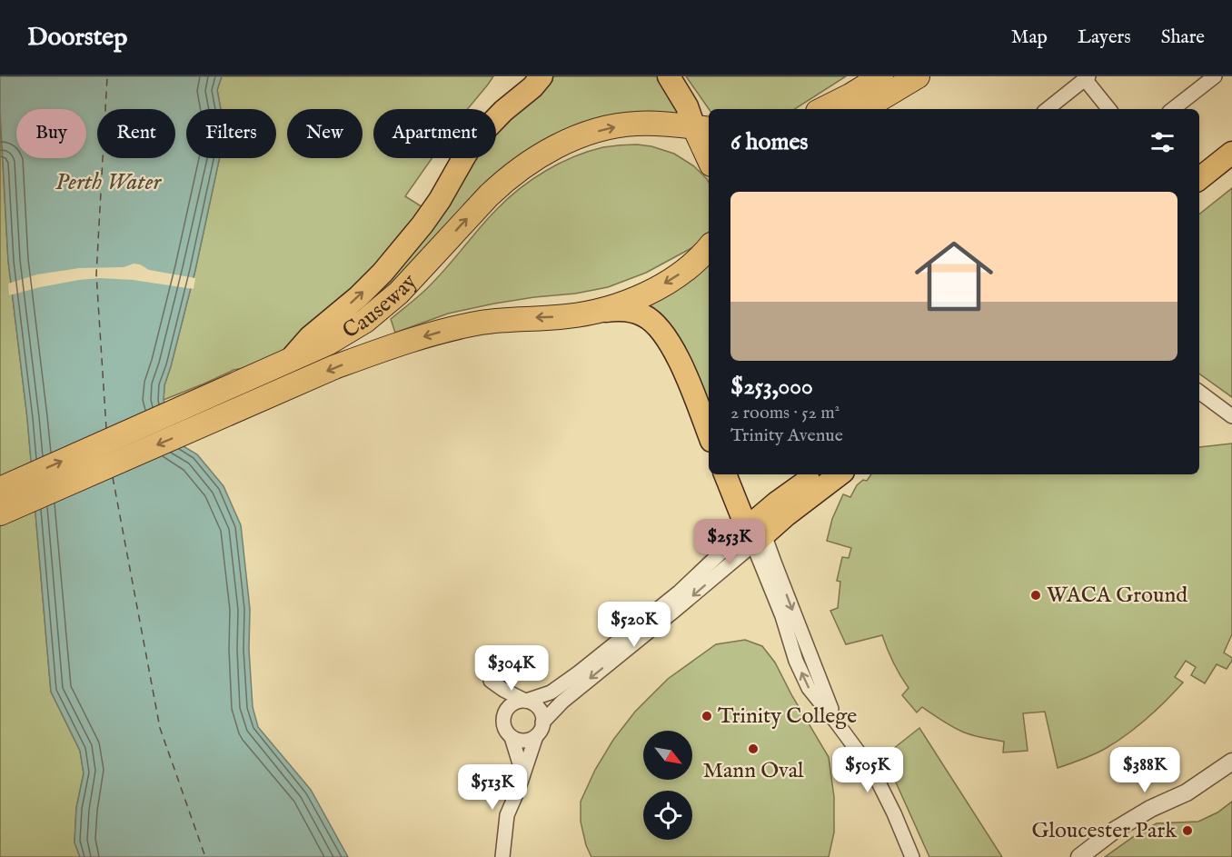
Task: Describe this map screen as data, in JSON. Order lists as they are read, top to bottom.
{
  "streets": {
    "highway": ["Causeway"]
  },
  "water": ["Perth Water"],
  "places": [
    "WACA Ground",
    "Trinity College",
    "Mann Oval",
    "Gloucester Park"
  ],
  "north": "bottom right",
  "page": {
    "header": "Doorstep",
    "nav": ["Map", "Layers", "Share"],
    "chip": [
      "Buy",
      "Rent",
      "Filters",
      "New",
      "Apartment"
    ],
    "heading": "6 homes",
    "list": [
      {
        "name": "$253,000",
        "note": "2 rooms · 52 m² · Trinity Avenue"
      }
    ],
    "price": [
      "$253K",
      "$520K",
      "$304K",
      "$505K",
      "$388K",
      "$513K"
    ]
  }
}
